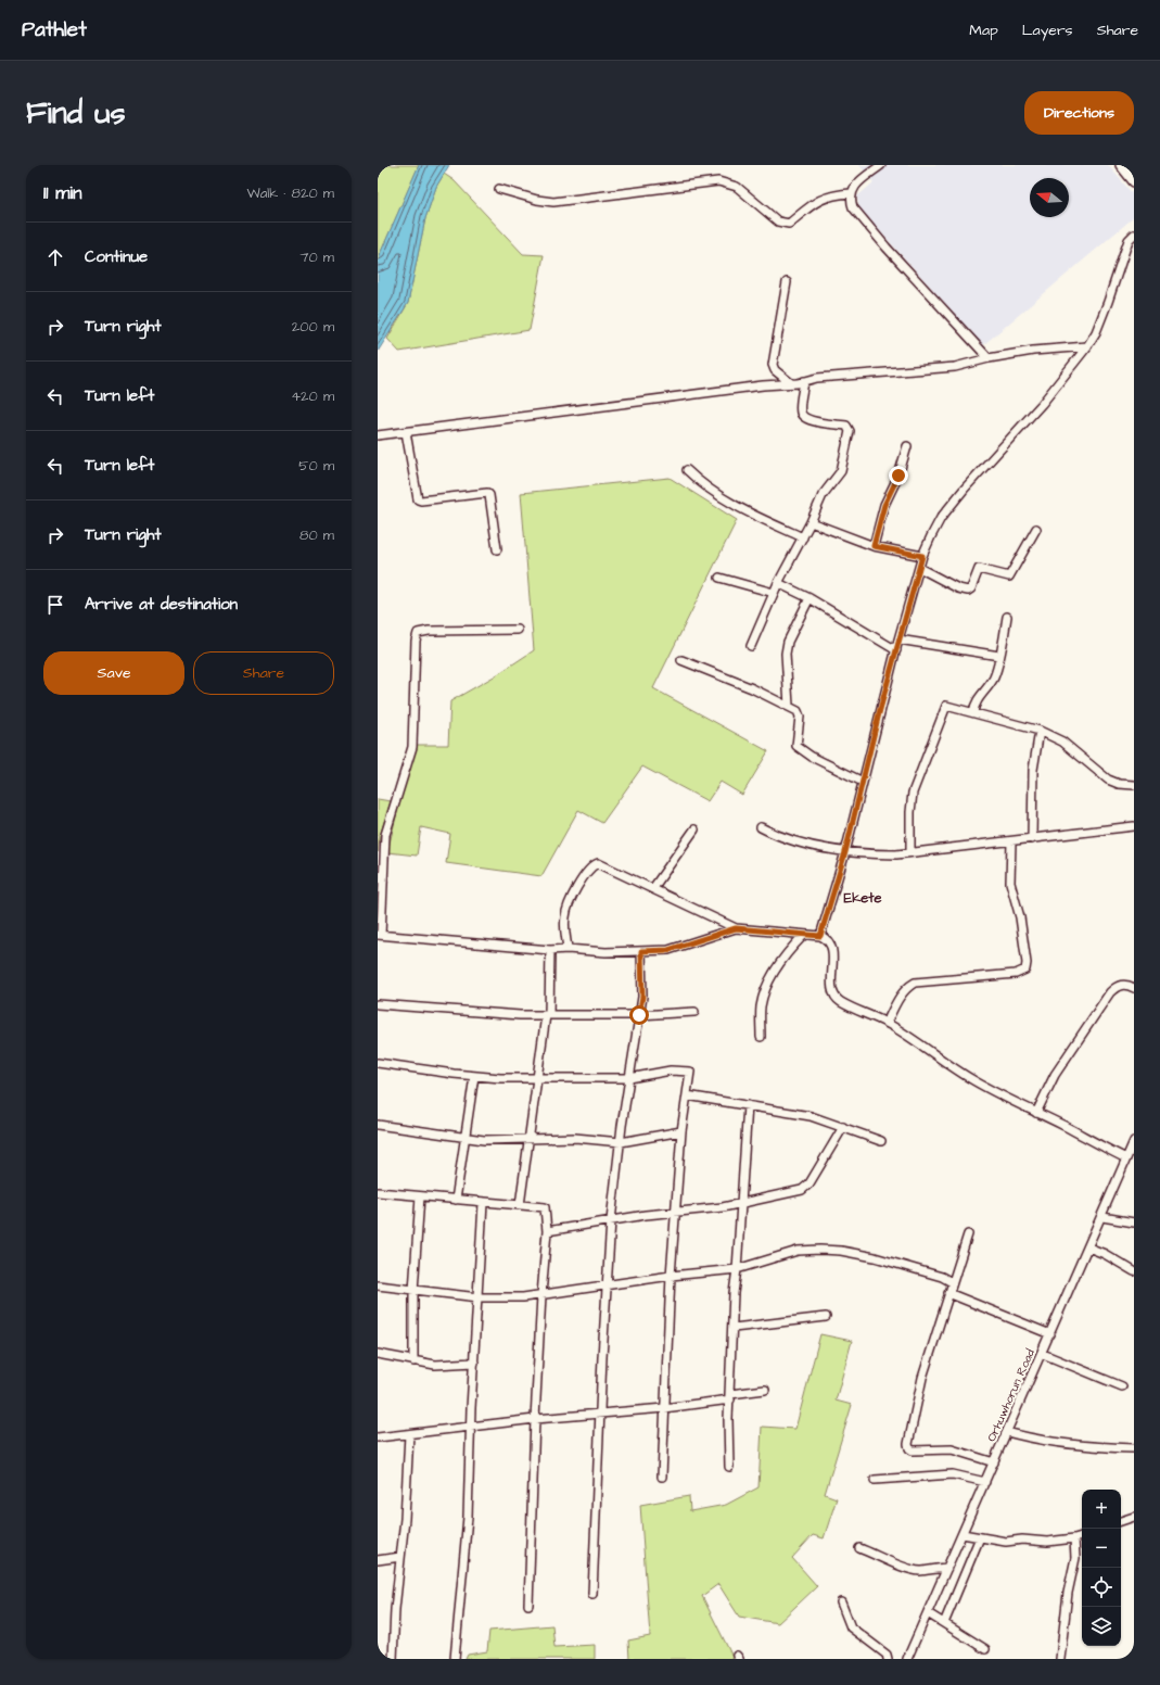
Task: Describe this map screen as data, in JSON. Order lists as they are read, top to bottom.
{
  "streets": {
    "street": ["Orhuwhorun Road"]
  },
  "districts": ["Ekete"],
  "north": "left",
  "page": {
    "header": "Pathlet",
    "nav": ["Map", "Layers", "Share"],
    "buttons": [
      "Directions",
      ["Save", "Share"]
    ],
    "title": "Find us",
    "heading": ["11 min", "Walk · 820 m"],
    "list": [
      ["Continue", "70 m"],
      ["Turn right", "200 m"],
      ["Turn left", "420 m"],
      ["Turn left", "50 m"],
      ["Turn right", "80 m"],
      "Arrive at destination"
    ],
    "map_buttons": ["+", "−"]
  }
}
